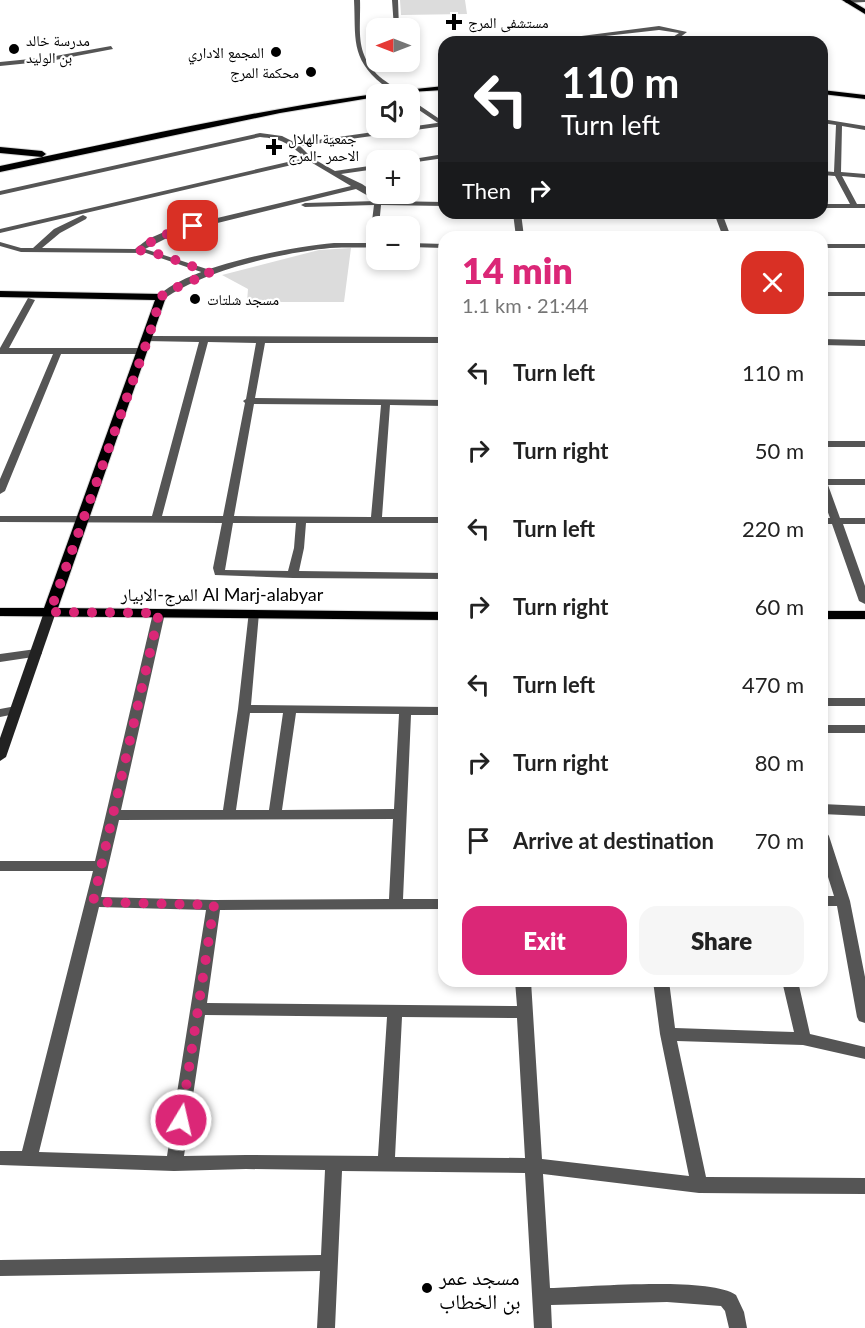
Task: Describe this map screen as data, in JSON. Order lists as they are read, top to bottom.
{
  "streets": {
    "main road": ["المرج-الابيار Al Marj-alabyar"]
  },
  "places": {
    "health": ["مستشفى المرج", "جمعية الهلال الاحمر -المرج"],
    "other": [
      "مدرسة خالد بن الوليد",
      "المجمع الاداري",
      "محكمة المرج",
      "مسجد شلتات",
      "مسجد عمر بن الخطاب"
    ]
  },
  "north": "left",
  "page": {
    "map_buttons": ["+", "−"],
    "turn": ["110 m", "Turn left"],
    "then": "Then",
    "heading": ["14 min", "1.1 km · 21:44"],
    "list": [
      {
        "name": "Turn left",
        "value": "110 m"
      },
      {
        "name": "Turn right",
        "value": "50 m"
      },
      {
        "name": "Turn left",
        "value": "220 m"
      },
      {
        "name": "Turn right",
        "value": "60 m"
      },
      {
        "name": "Turn left",
        "value": "470 m"
      },
      {
        "name": "Turn right",
        "value": "80 m"
      },
      {
        "name": "Arrive at destination",
        "value": "70 m"
      }
    ],
    "buttons": ["Exit", "Share"]
  }
}
